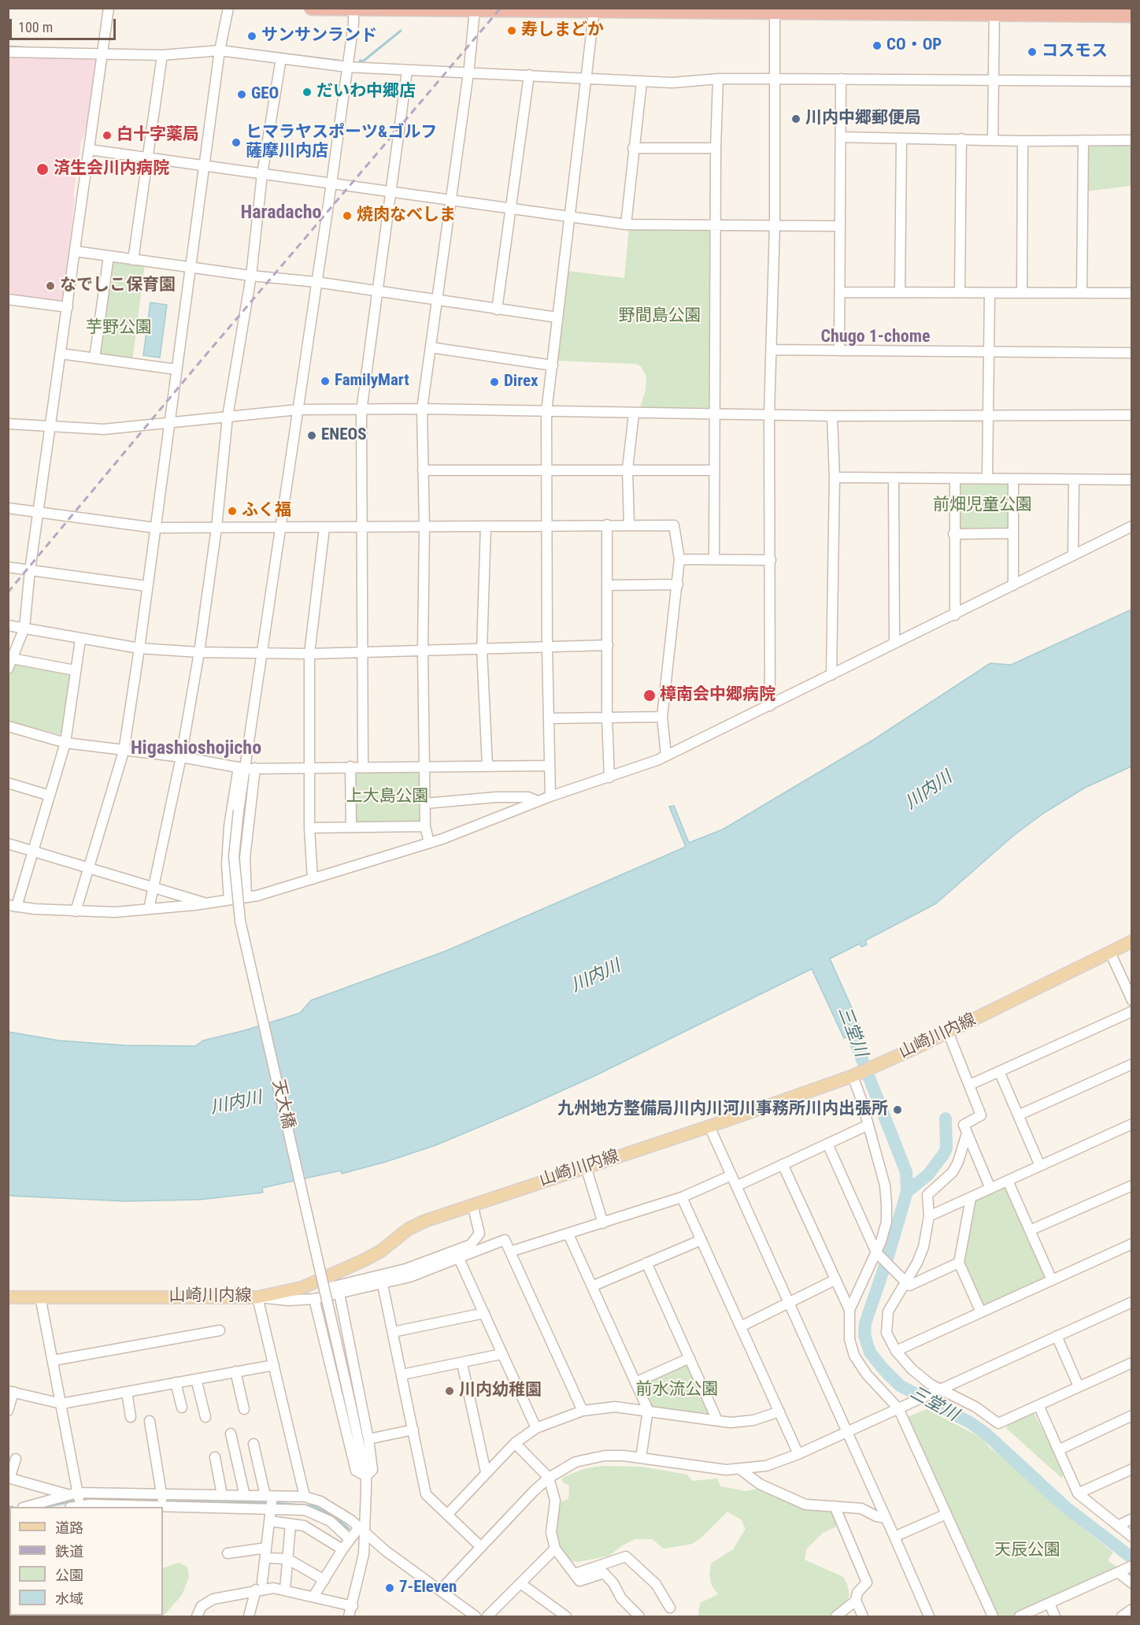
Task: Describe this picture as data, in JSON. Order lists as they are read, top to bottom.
{
  "streets": {
    "main road": ["山崎川内線"],
    "street": ["天大橋"]
  },
  "districts": ["Haradacho", "Chugo 1-chome", "Higashioshojicho"],
  "water": ["川内川", "三堂川"],
  "parks": [
    "野間島公園",
    "芋野公園",
    "前畑児童公園",
    "上大島公園",
    "前水流公園",
    "天辰公園"
  ],
  "places": [
    "寿しまどか",
    "サンサンランド",
    "CO・OP",
    "コスモス",
    "だいわ中郷店",
    "GEO",
    "川内中郷郵便局",
    "白十字薬局",
    "ヒマラヤスポーツ&ゴルフ 薩摩川内店",
    "済生会川内病院",
    "焼肉なべしま",
    "なでしこ保育園",
    "FamilyMart",
    "Direx",
    "ENEOS",
    "ふく福",
    "樟南会中郷病院",
    "九州地方整備局川内川河川事務所川内出張所",
    "川内幼稚園",
    "7-Eleven"
  ],
  "legend": [
    "道路",
    "鉄道",
    "公園",
    "水域"
  ],
  "scale_bar": "100 m"
}
